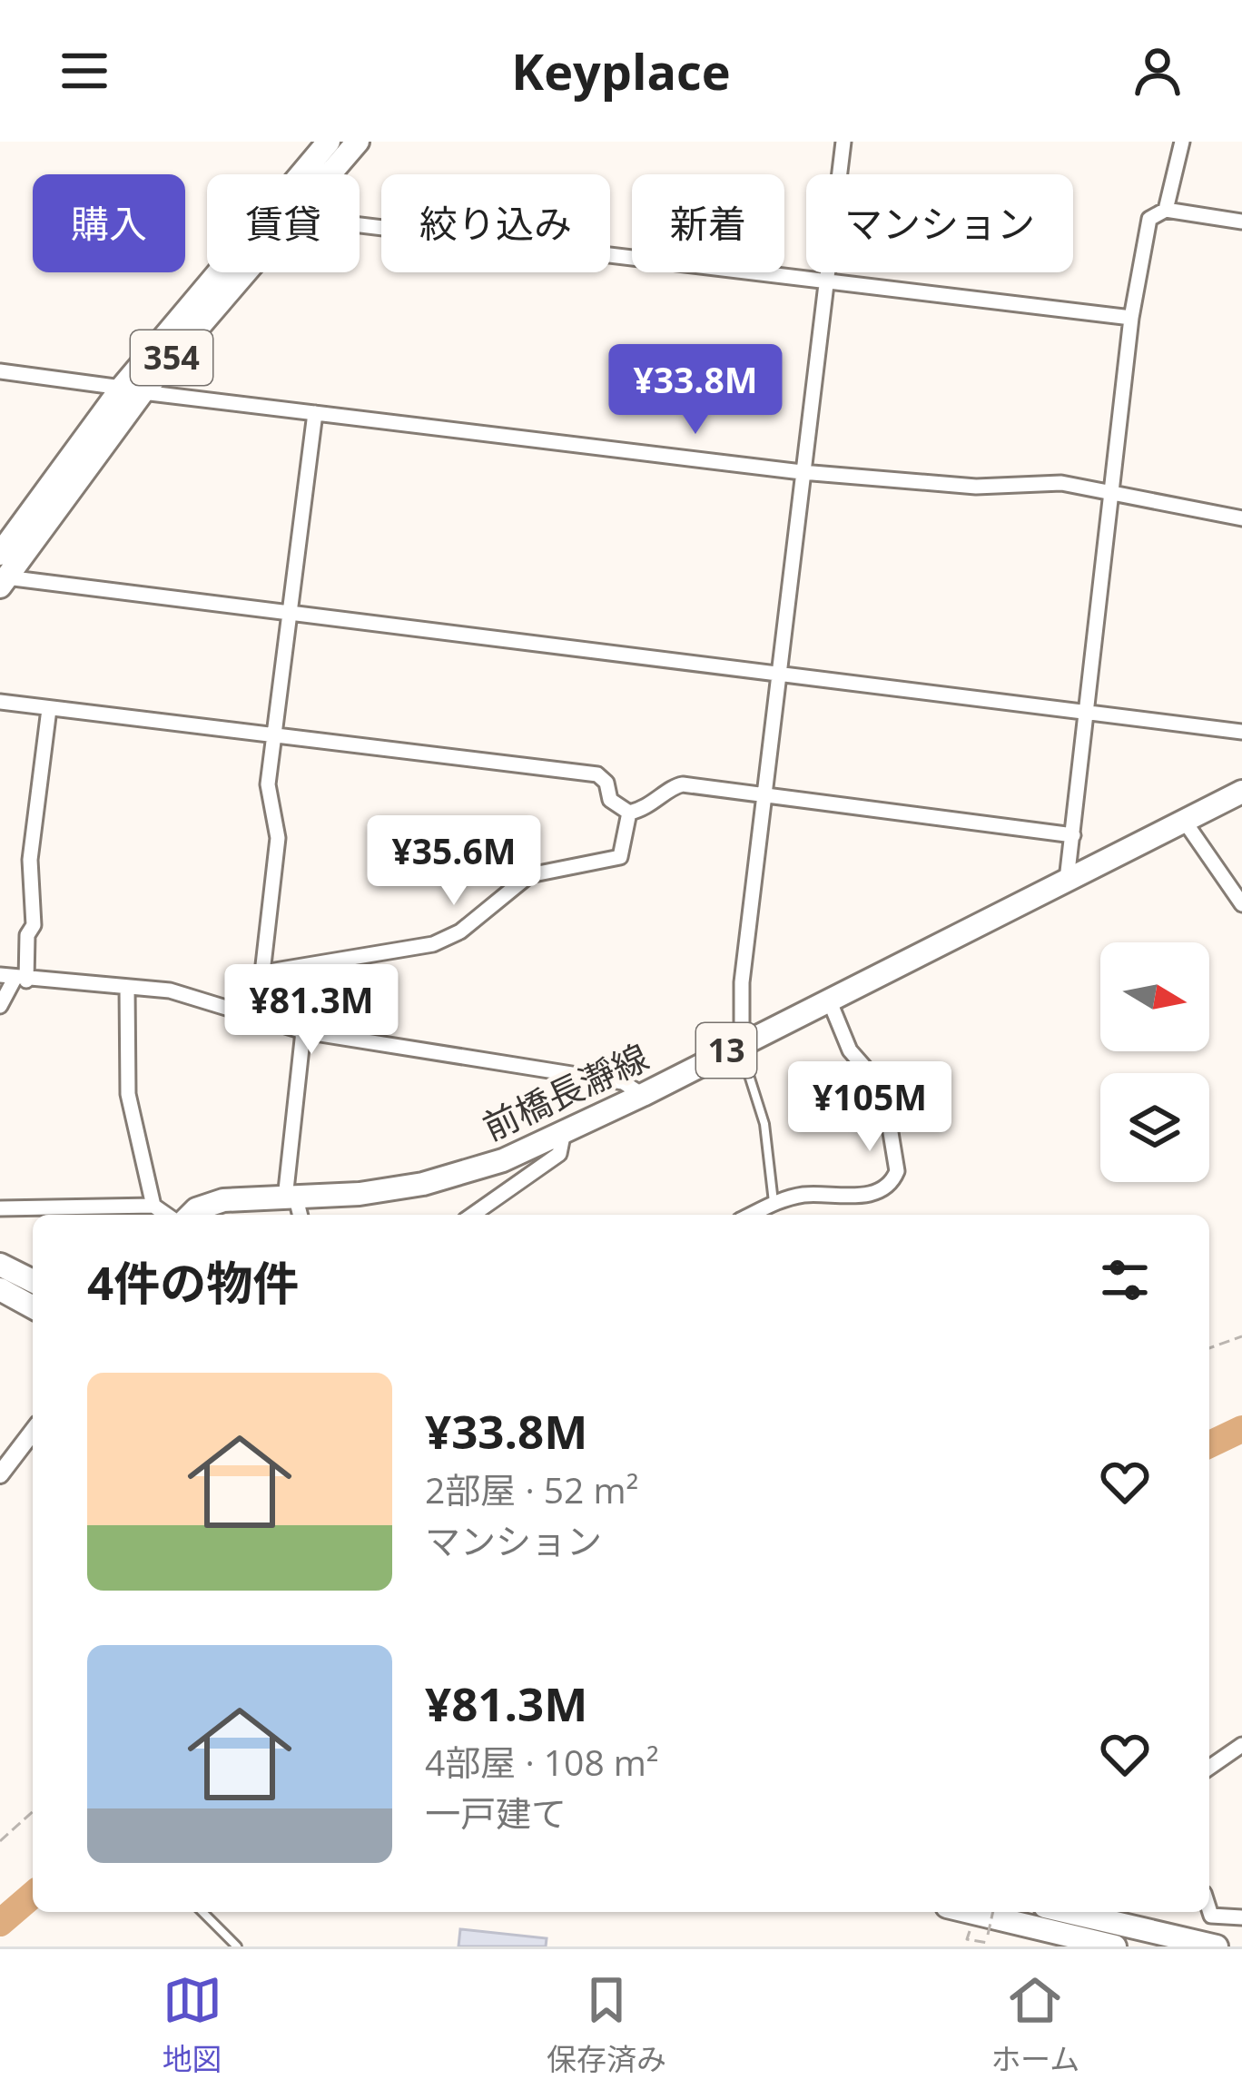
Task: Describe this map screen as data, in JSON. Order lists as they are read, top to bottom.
{
  "streets": {
    "main road": ["354", "13", "前橋長瀞線"]
  },
  "north": "right",
  "page": {
    "header": "Keyplace",
    "chip": [
      "購入",
      "賃貸",
      "絞り込み",
      "新着",
      "マンション"
    ],
    "price": [
      "¥33.8M",
      "¥35.6M",
      "¥81.3M",
      "¥105M"
    ],
    "heading": "4件の物件",
    "list": [
      {
        "name": "¥33.8M",
        "note": "2部屋 · 52 m² · マンション"
      },
      {
        "name": "¥81.3M",
        "note": "4部屋 · 108 m² · 一戸建て"
      }
    ],
    "tabs": ["地図", "保存済み", "ホーム"]
  }
}
